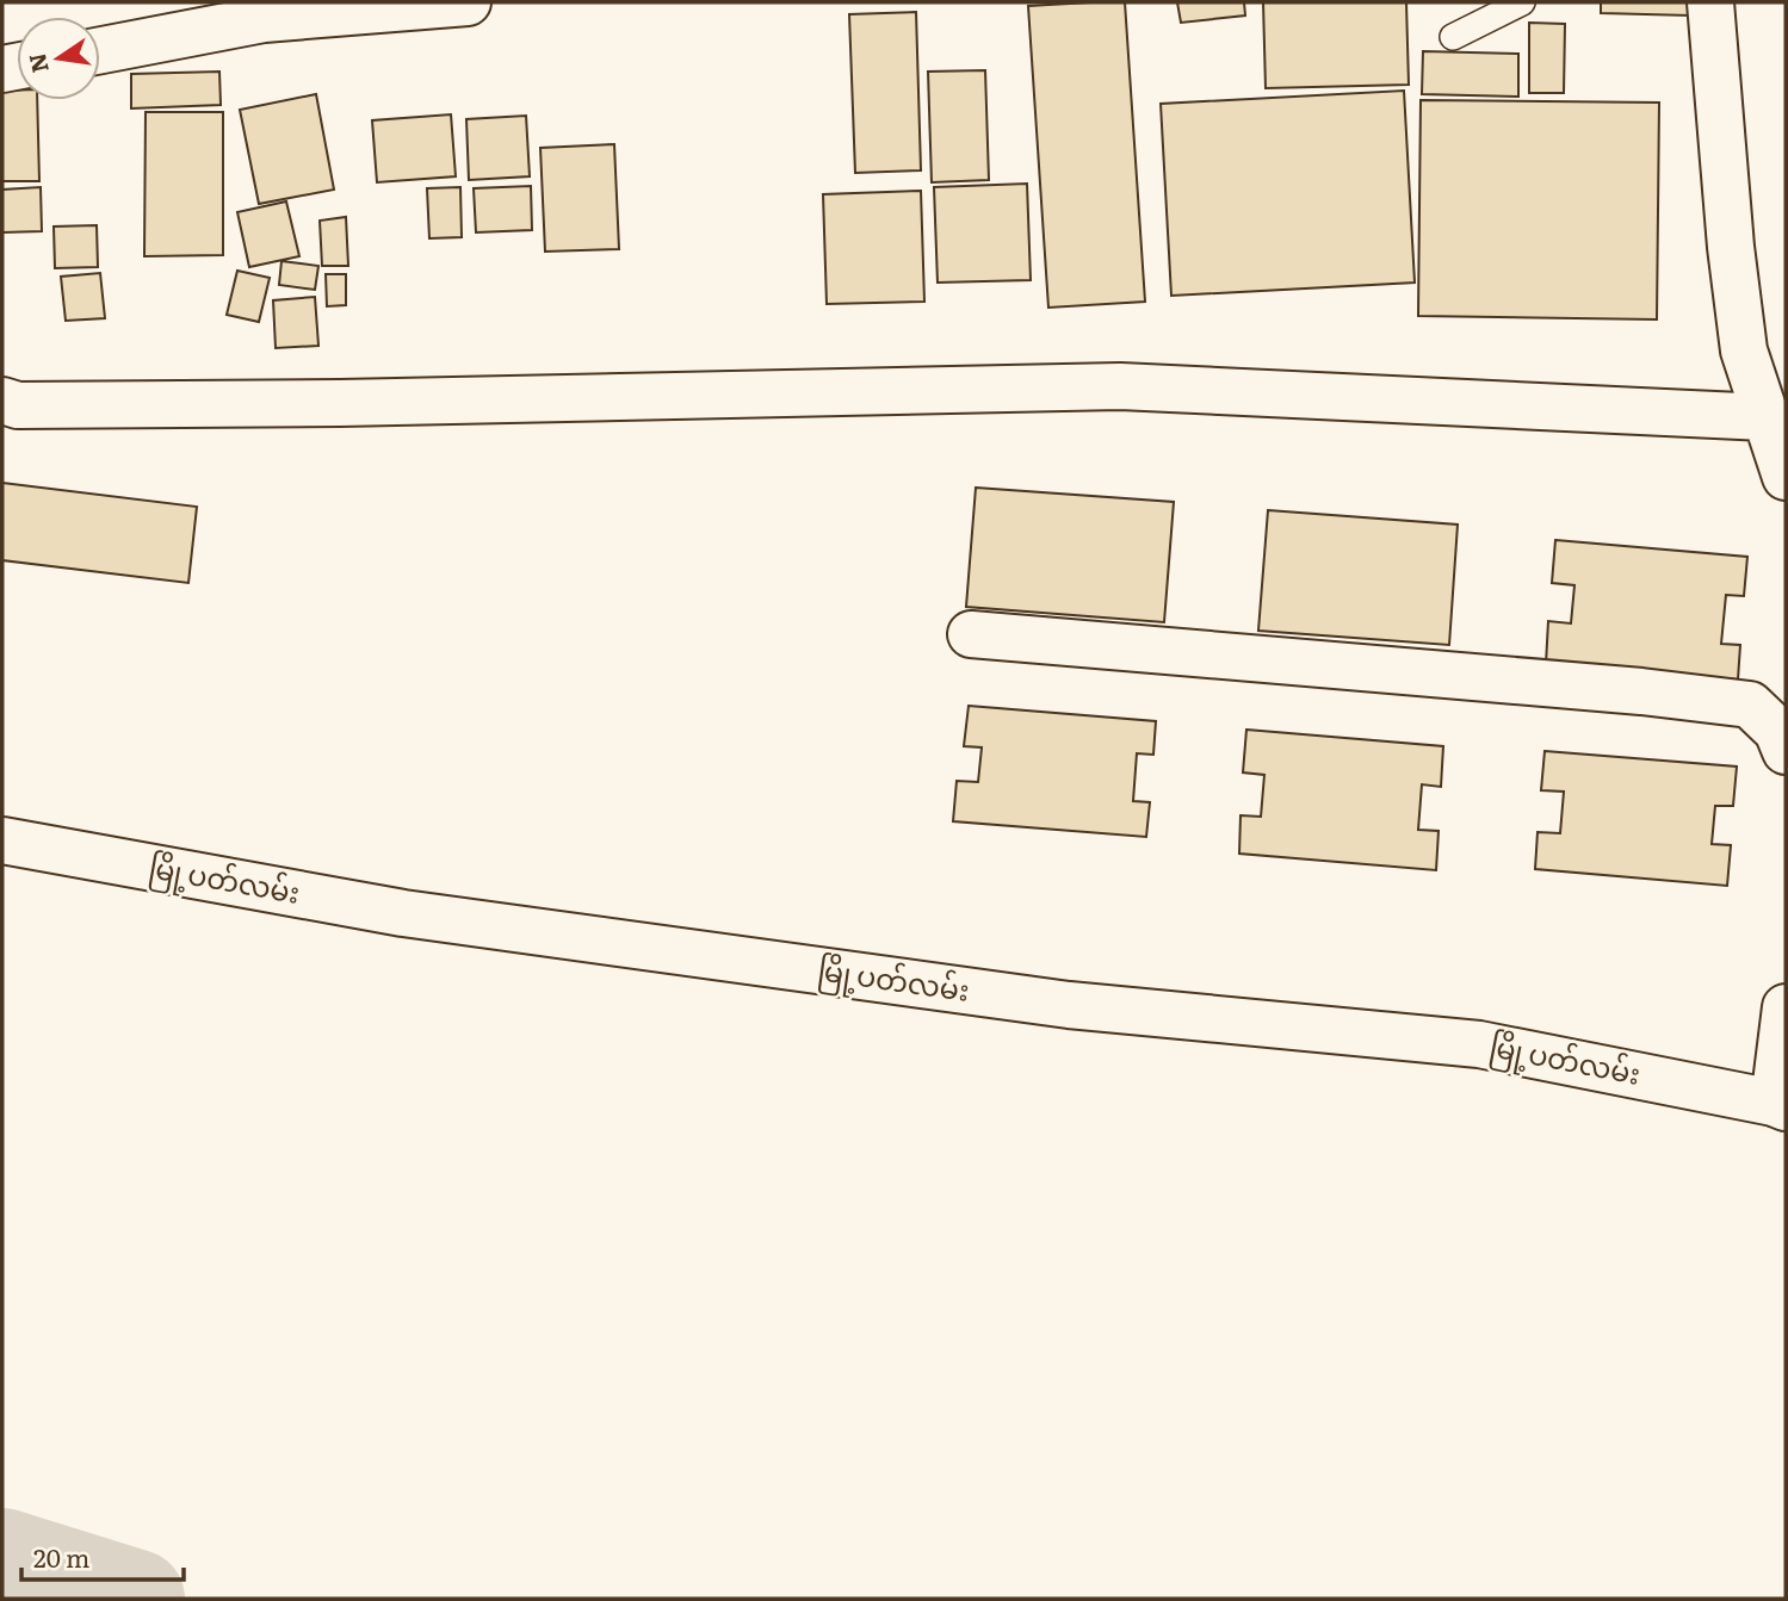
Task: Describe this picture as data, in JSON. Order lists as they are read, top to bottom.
{
  "streets": {
    "street": ["မြို့ပတ်လမ်း"]
  },
  "scale_bar": "20 m",
  "north": "left"
}
